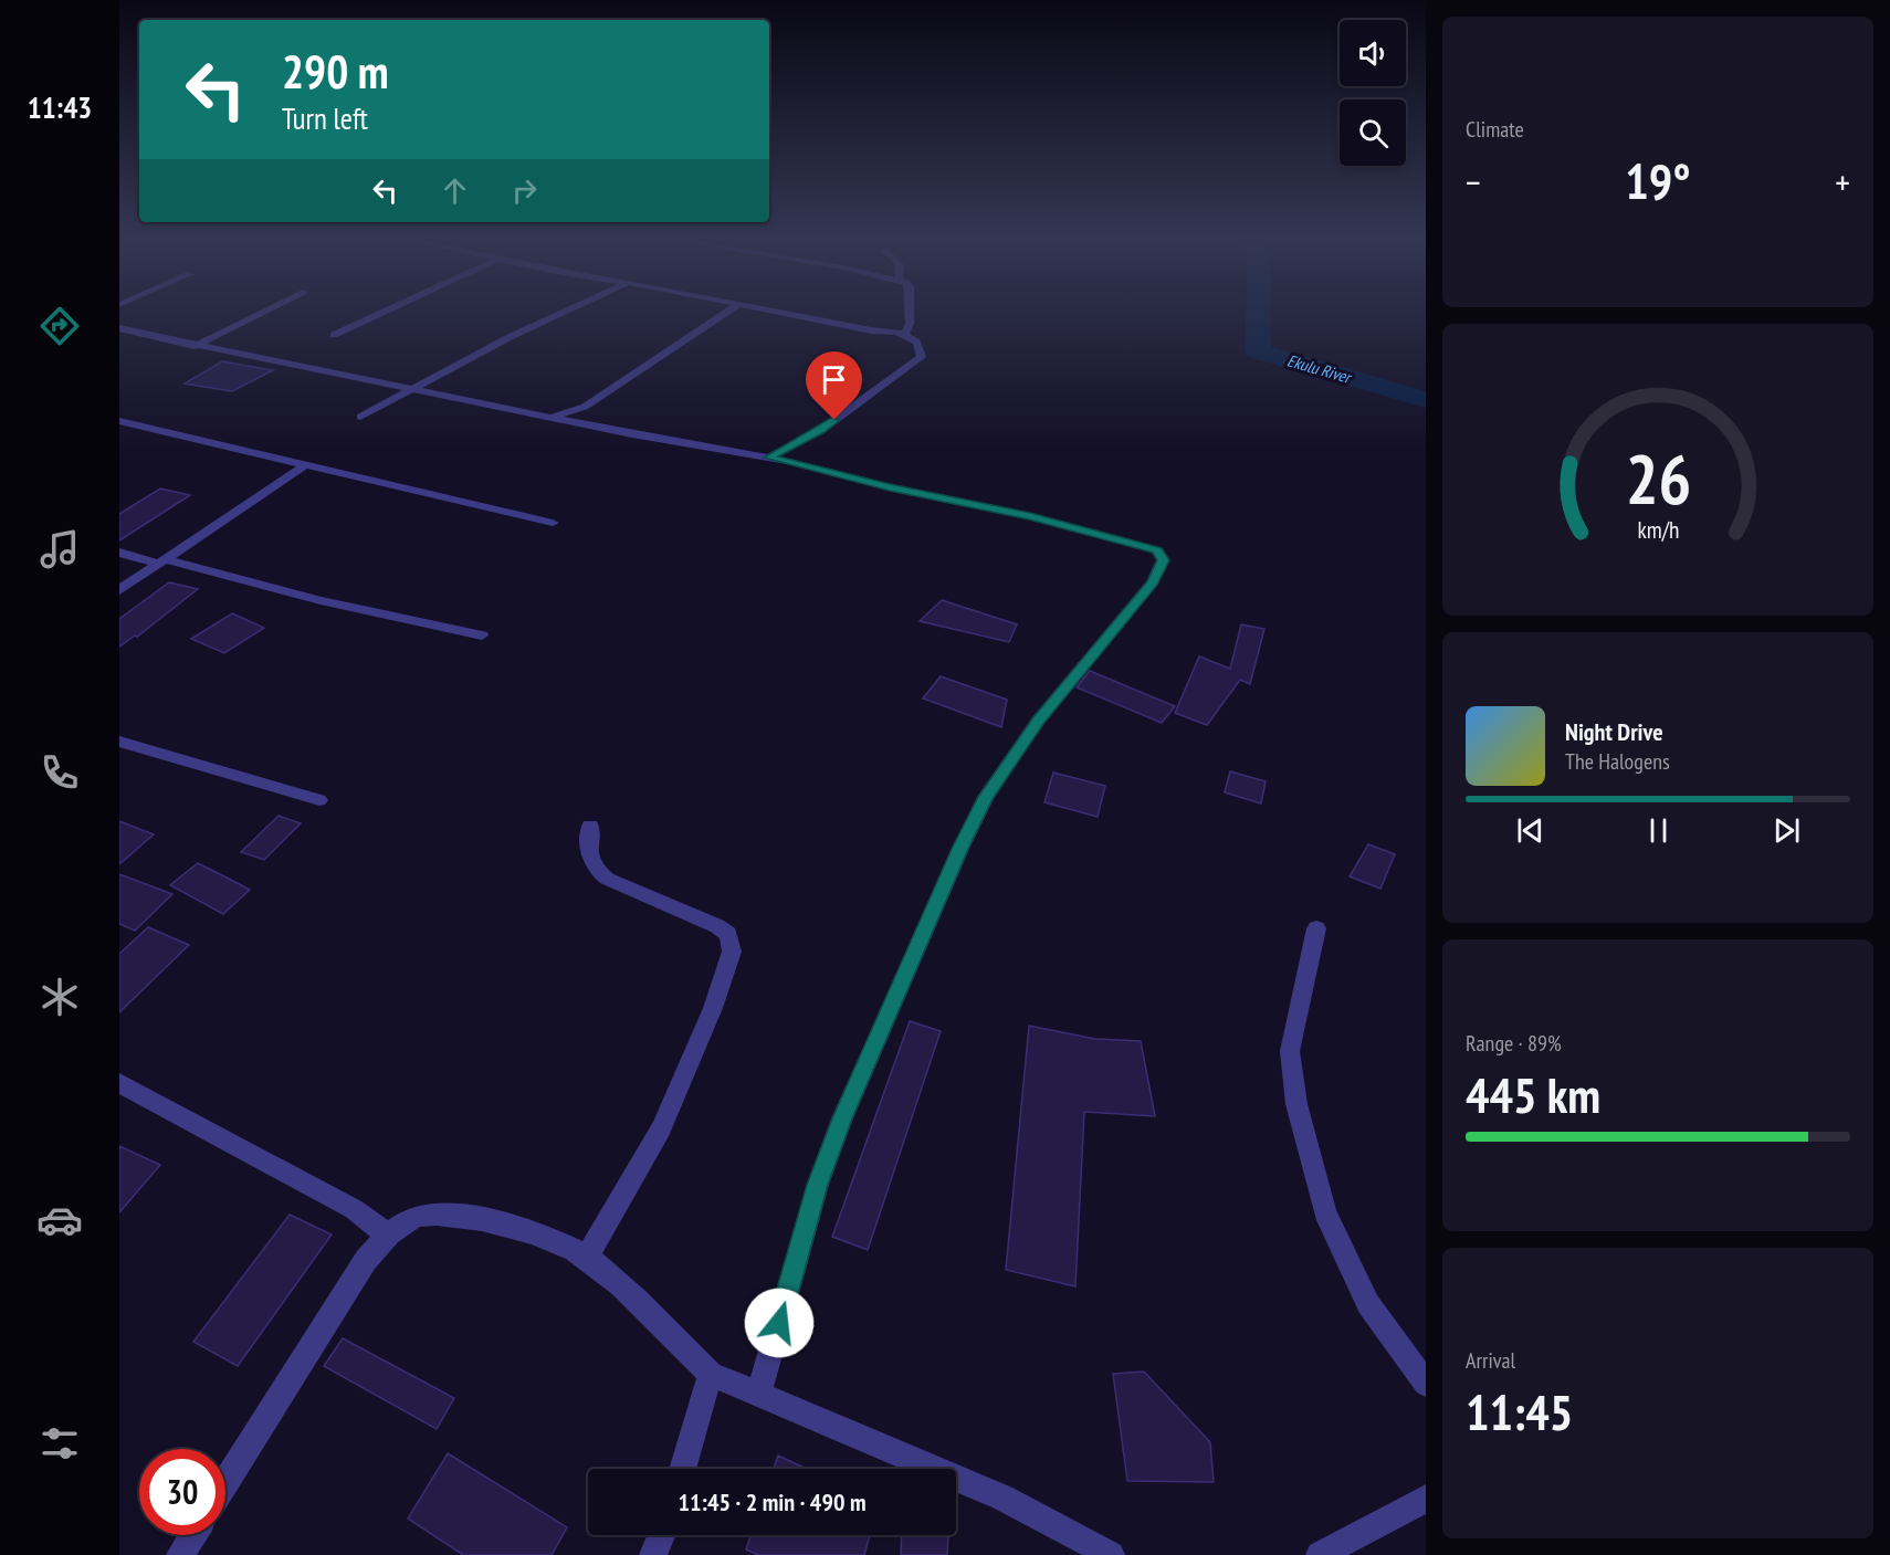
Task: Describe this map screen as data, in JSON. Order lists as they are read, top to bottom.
{
  "water": ["Ekulu River"],
  "page": {
    "tabs": "11:43",
    "tile": [
      "Climate",
      ["Range · 89%", "445 km"],
      ["Arrival", "11:45"]
    ],
    "turn": ["290 m", "Turn left"],
    "heat": ["−", "19°", "+"],
    "song": ["Night Drive", "The Halogens"],
    "limit": "30",
    "trip": "11:45 · 2 min · 490 m",
    "gauge": ["26", "km/h"]
  }
}
